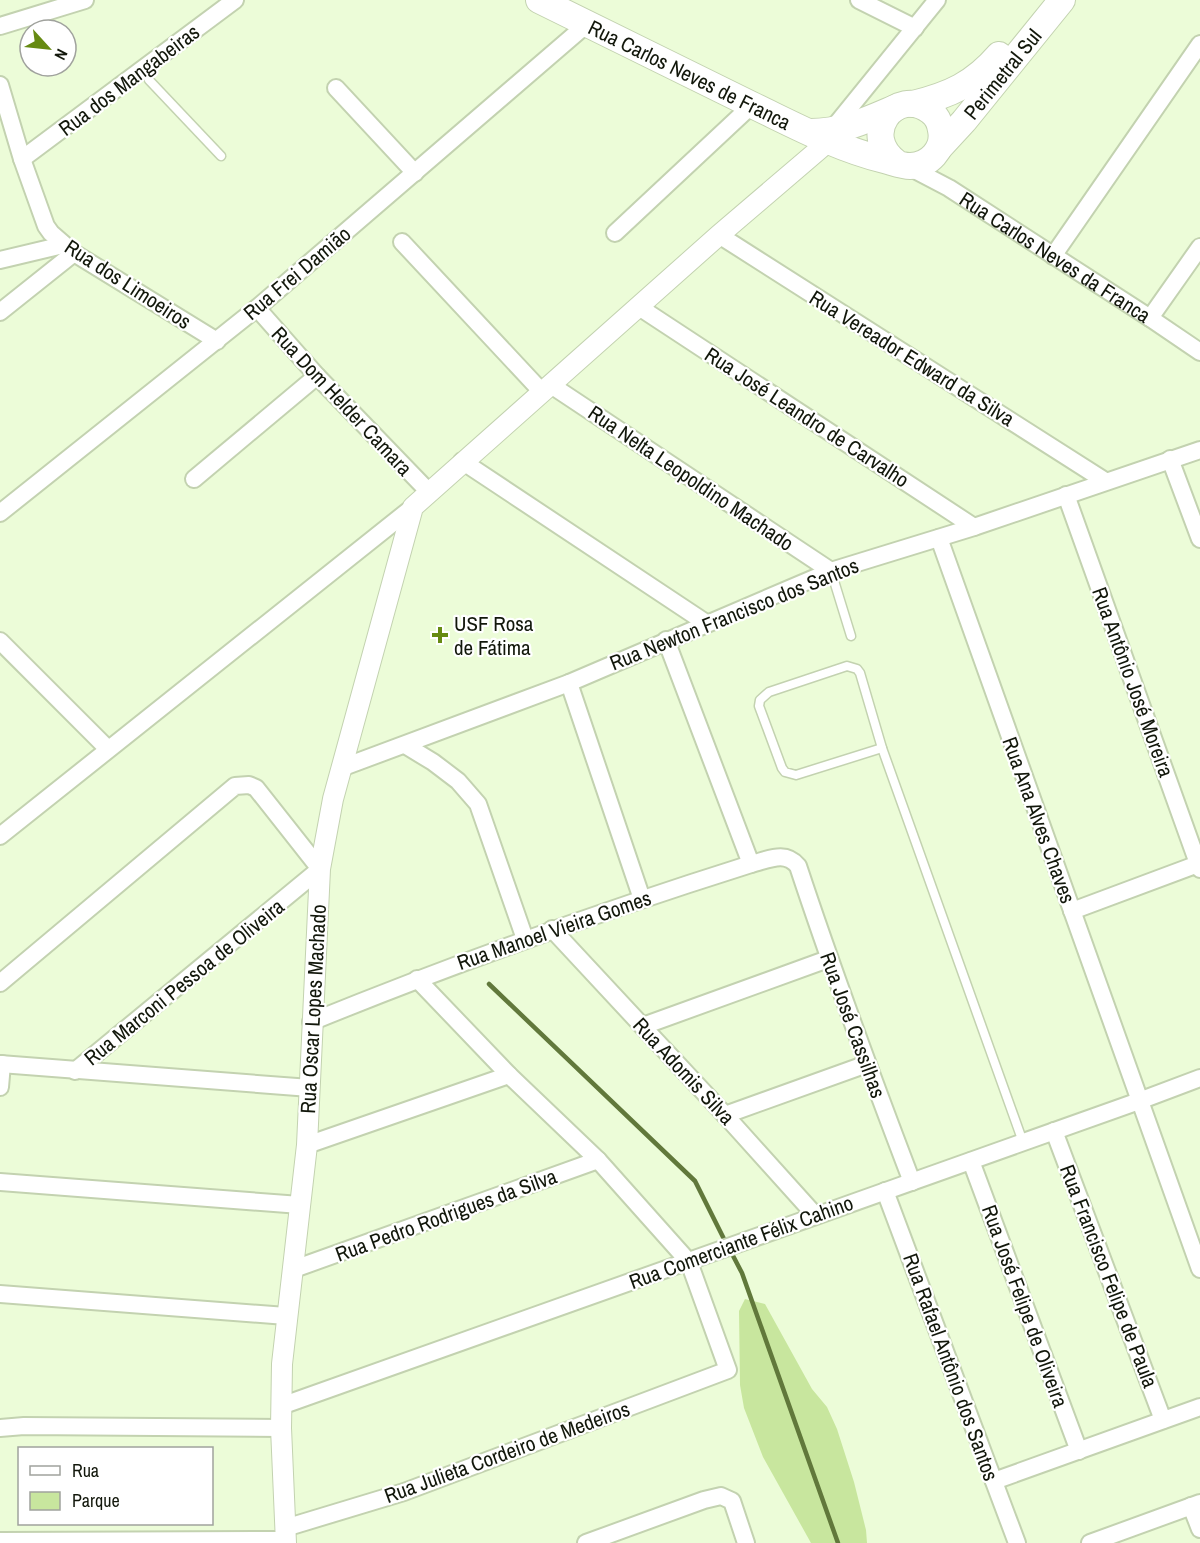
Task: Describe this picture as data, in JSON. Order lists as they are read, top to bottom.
{
  "streets": {
    "main road": ["Rua Carlos Neves de Franca", "Perimetral Sul", "Rua Carlos Neves da Franca"],
    "street": [
      "Rua dos Mangabeiras",
      "Rua Frei Damião",
      "Rua dos Limoeiros",
      "Rua Vereador Edward da Silva",
      "Rua Dom Helder Camara",
      "Rua José Leandro de Carvalho",
      "Rua Nelta Leopoldino Machado",
      "Rua Newton Francisco dos Santos",
      "Rua Antônio José Moreira",
      "Rua Ana Alves Chaves",
      "Rua Manoel Vieira Gomes",
      "Rua Marconi Pessoa de Oliveira",
      "Rua Oscar Lopes Machado",
      "Rua José Cassilhas",
      "Rua Adomis Silva",
      "Rua Pedro Rodrigues da Silva",
      "Rua Comerciante Félix Cahino",
      "Rua Francisco Felipe de Paula",
      "Rua José Felipe de Oliveira",
      "Rua Rafael Antônio dos Santos",
      "Rua Julieta Cordeiro de Medeiros"
    ]
  },
  "crossings": [
    ["Rua Carlos Neves de Franca", "Perimetral Sul"],
    ["Rua Carlos Neves de Franca", "Rua Carlos Neves da Franca"],
    ["Rua Carlos Neves de Franca", "Rua Frei Damião"],
    ["Perimetral Sul", "Rua Carlos Neves da Franca"],
    ["Rua dos Mangabeiras", "Rua dos Limoeiros"],
    ["Rua Frei Damião", "Rua dos Limoeiros"],
    ["Rua Frei Damião", "Rua Dom Helder Camara"],
    ["Rua Vereador Edward da Silva", "Rua Newton Francisco dos Santos"],
    ["Rua José Leandro de Carvalho", "Rua Newton Francisco dos Santos"],
    ["Rua Nelta Leopoldino Machado", "Rua Newton Francisco dos Santos"],
    ["Rua Newton Francisco dos Santos", "Rua Antônio José Moreira"],
    ["Rua Newton Francisco dos Santos", "Rua Ana Alves Chaves"],
    ["Rua Newton Francisco dos Santos", "Rua Oscar Lopes Machado"],
    ["Rua Ana Alves Chaves", "Rua Comerciante Félix Cahino"],
    ["Rua Manoel Vieira Gomes", "Rua Oscar Lopes Machado"],
    ["Rua Manoel Vieira Gomes", "Rua José Cassilhas"],
    ["Rua Manoel Vieira Gomes", "Rua Adomis Silva"],
    ["Rua Marconi Pessoa de Oliveira", "Rua Oscar Lopes Machado"],
    ["Rua Oscar Lopes Machado", "Rua Pedro Rodrigues da Silva"],
    ["Rua Oscar Lopes Machado", "Rua Comerciante Félix Cahino"],
    ["Rua Oscar Lopes Machado", "Rua Julieta Cordeiro de Medeiros"],
    ["Rua José Cassilhas", "Rua Comerciante Félix Cahino"],
    ["Rua Adomis Silva", "Rua Comerciante Félix Cahino"],
    ["Rua Comerciante Félix Cahino", "Rua Francisco Felipe de Paula"],
    ["Rua Comerciante Félix Cahino", "Rua José Felipe de Oliveira"],
    ["Rua Comerciante Félix Cahino", "Rua Rafael Antônio dos Santos"],
    ["Rua Comerciante Félix Cahino", "Rua Julieta Cordeiro de Medeiros"]
  ],
  "places": {
    "health": ["USF Rosa de Fátima"]
  },
  "legend": ["Rua", "Parque"],
  "north": "bottom right"
}
